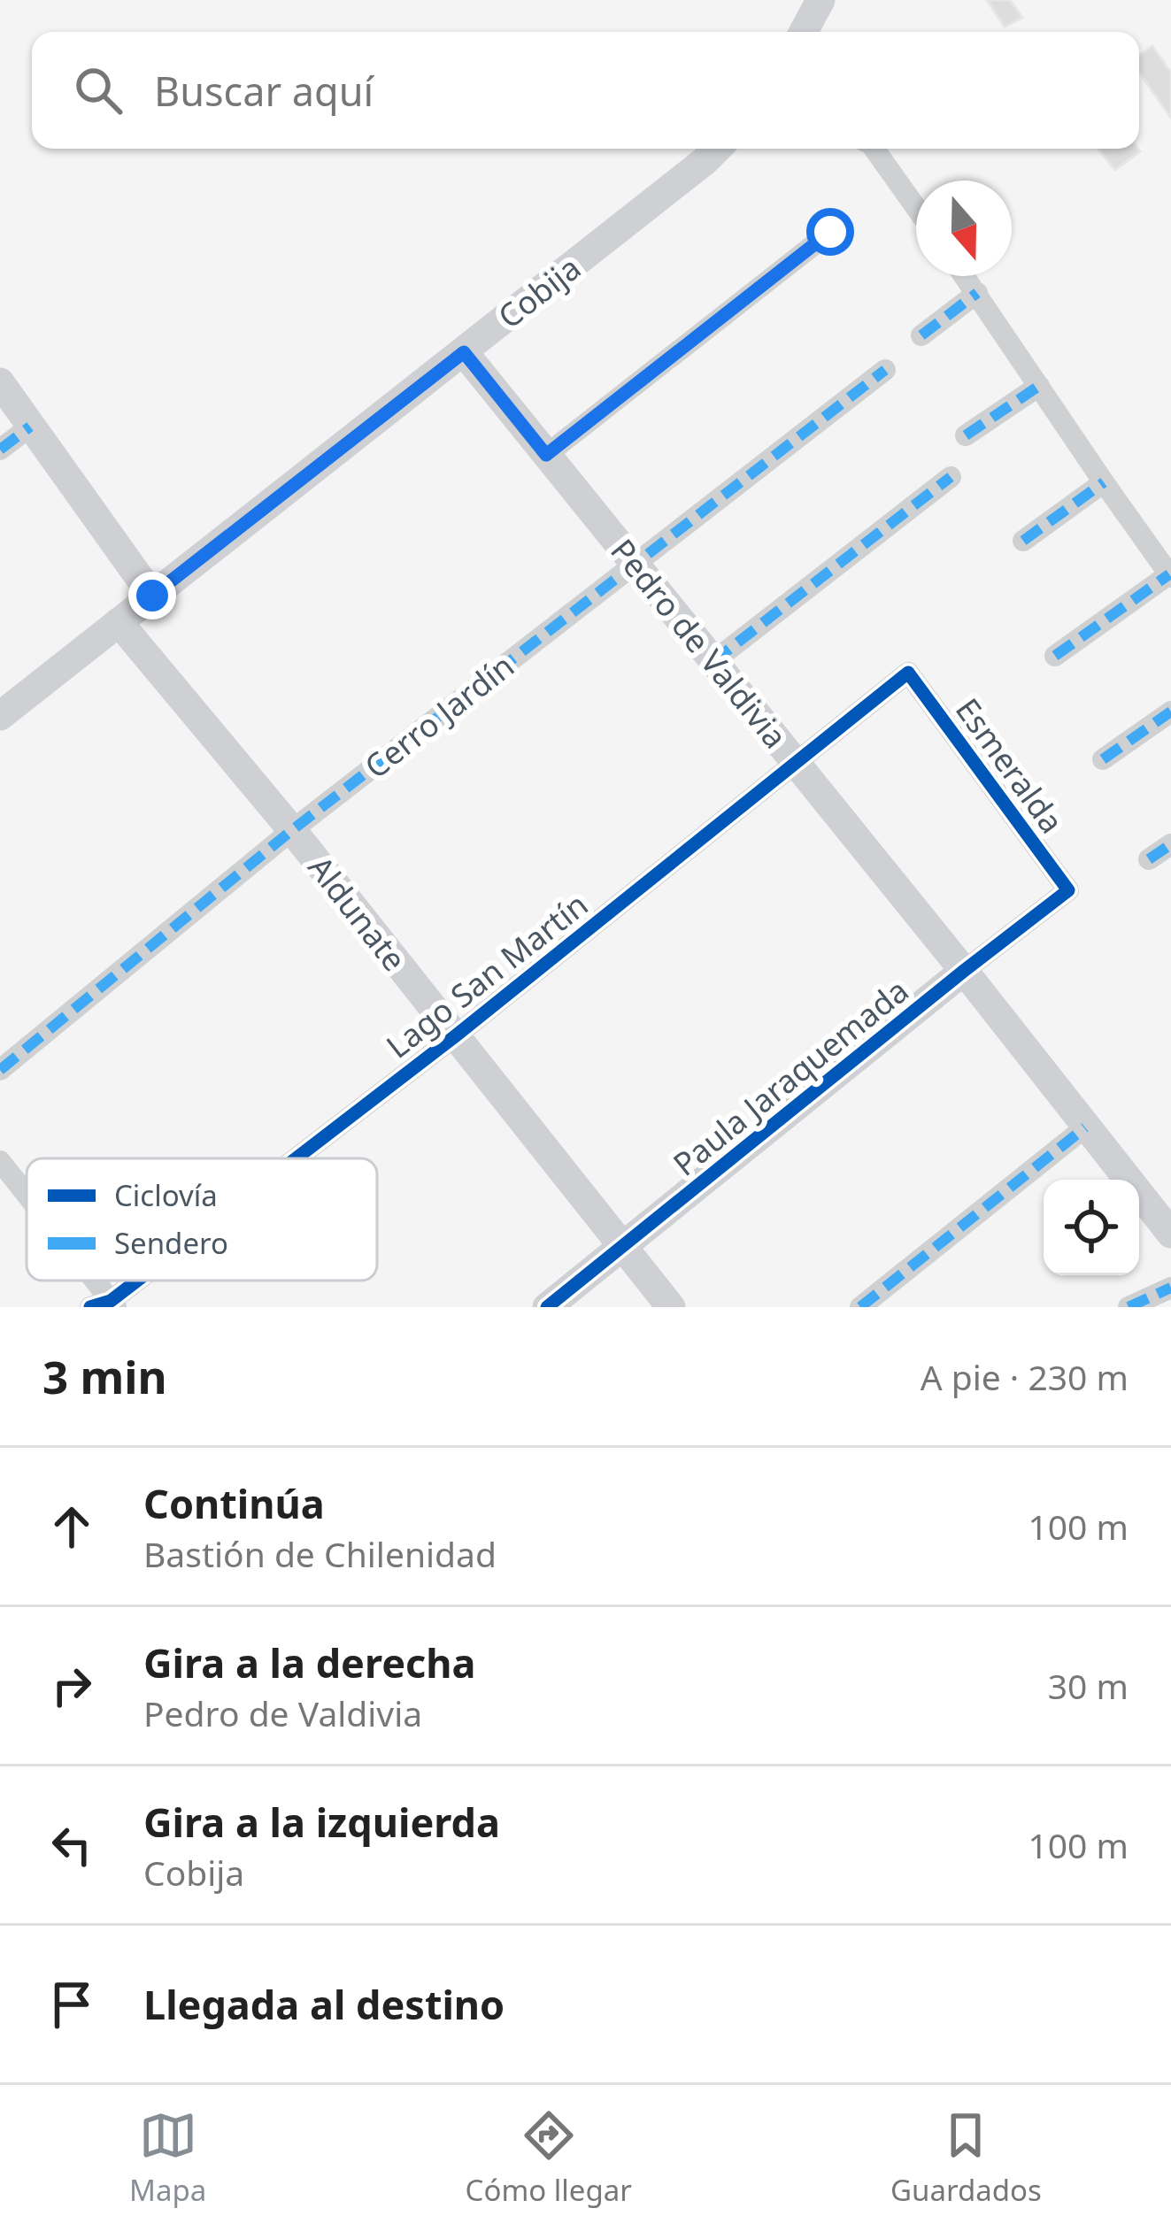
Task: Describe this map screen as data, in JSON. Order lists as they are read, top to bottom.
{
  "streets": {
    "street": [
      "Cobija",
      "Pedro de Valdivia",
      "Cerro Jardín",
      "Esmeralda",
      "Aldunate",
      "Lago San Martín",
      "Paula Jaraquemada"
    ]
  },
  "crossings": [
    ["Cobija", "Pedro de Valdivia"],
    ["Cobija", "Aldunate"],
    ["Pedro de Valdivia", "Cerro Jardín"],
    ["Pedro de Valdivia", "Lago San Martín"],
    ["Pedro de Valdivia", "Paula Jaraquemada"],
    ["Cerro Jardín", "Aldunate"],
    ["Esmeralda", "Lago San Martín"],
    ["Esmeralda", "Paula Jaraquemada"],
    ["Aldunate", "Lago San Martín"],
    ["Aldunate", "Paula Jaraquemada"]
  ],
  "legend": ["Ciclovía", "Sendero"],
  "north": "bottom",
  "page": {
    "search": "Buscar aquí",
    "heading": ["3 min", "A pie · 230 m"],
    "list": [
      ["Continúa", "Bastión de Chilenidad", "100 m"],
      ["Gira a la derecha", "Pedro de Valdivia", "30 m"],
      ["Gira a la izquierda", "Cobija", "100 m"],
      "Llegada al destino"
    ],
    "nav": ["Mapa", "Cómo llegar", "Guardados"]
  }
}
